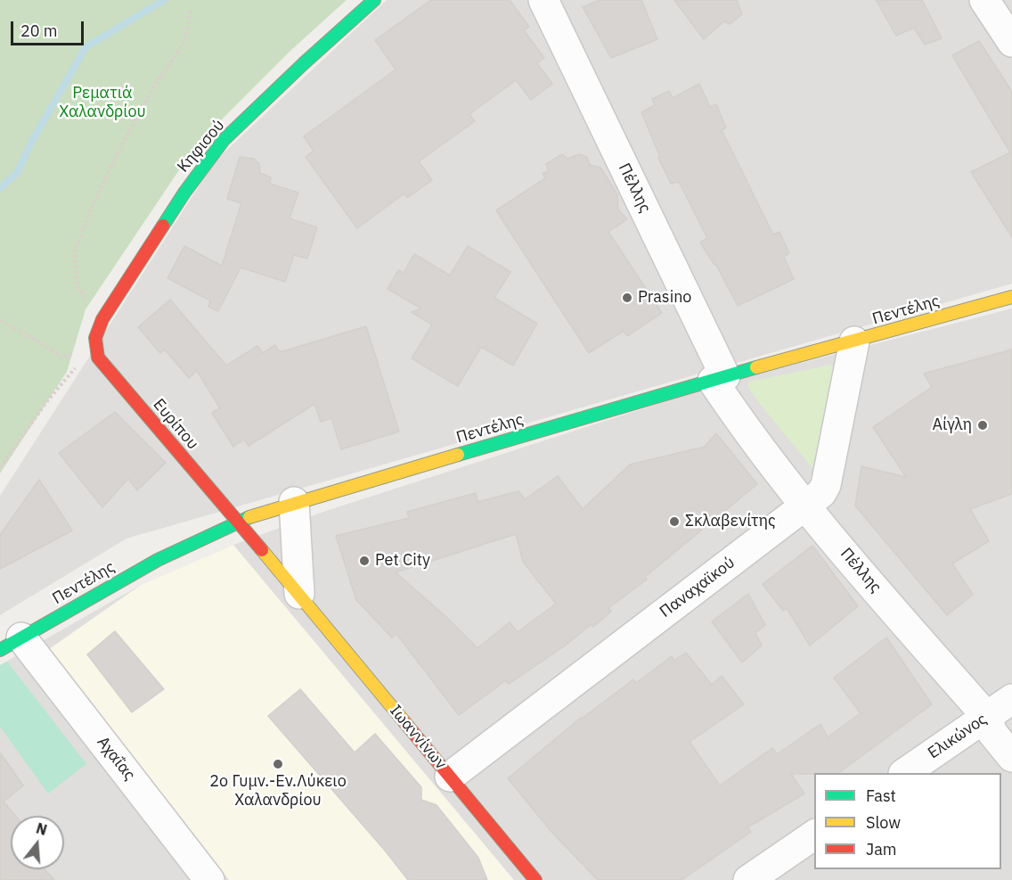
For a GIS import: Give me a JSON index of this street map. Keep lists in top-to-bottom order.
{
  "streets": {
    "street": [
      "Κηφισού",
      "Πέλλης",
      "Πεντέλης",
      "Ευρίπου",
      "Παναχαϊκού",
      "Ελικώνος",
      "Ιωαννίνων",
      "Αχαΐας"
    ]
  },
  "crossings": [
    ["Κηφισού", "Ευρίπου"],
    ["Πέλλης", "Πεντέλης"],
    ["Πέλλης", "Παναχαϊκού"],
    ["Πέλλης", "Ελικώνος"],
    ["Πεντέλης", "Ευρίπου"],
    ["Πεντέλης", "Παναχαϊκού"],
    ["Πεντέλης", "Ιωαννίνων"],
    ["Πεντέλης", "Αχαΐας"],
    ["Ευρίπου", "Ιωαννίνων"],
    ["Παναχαϊκού", "Ιωαννίνων"]
  ],
  "parks": ["Ρεματιά Χαλανδρίου"],
  "places": [
    "Prasino",
    "Αίγλη",
    "Σκλαβενίτης",
    "Pet City",
    "2ο Γυμν.-Εν.Λύκειο Χαλανδρίου"
  ],
  "legend": ["Fast", "Slow", "Jam"],
  "scale_bar": "20 m",
  "north": "top"
}
